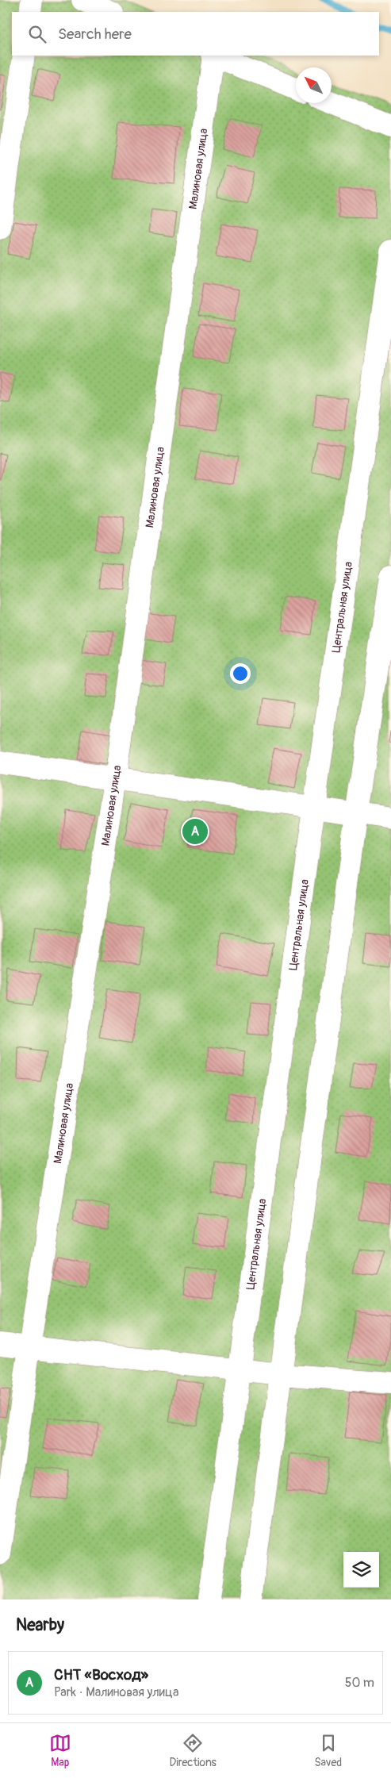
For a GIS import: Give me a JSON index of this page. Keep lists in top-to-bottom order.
{
  "streets": {
    "street": ["Малиновая улица", "Центральная улица"]
  },
  "north": "top left",
  "page": {
    "search": "Search here",
    "pins": "A",
    "heading": "Nearby",
    "list": [
      {
        "mark": "A",
        "name": "СНТ «Восход»",
        "note": "Park · Малиновая улица",
        "value": "50 m"
      }
    ],
    "nav": ["Map", "Directions", "Saved"]
  }
}
